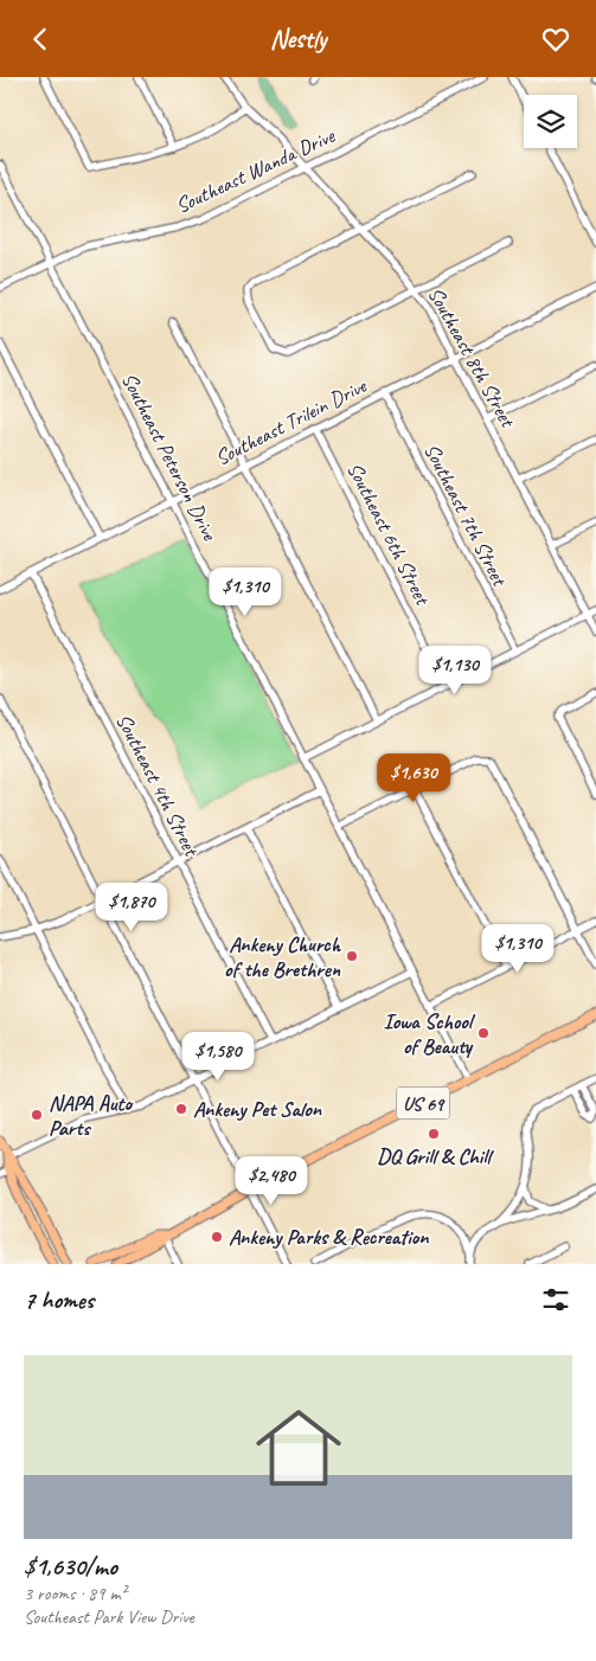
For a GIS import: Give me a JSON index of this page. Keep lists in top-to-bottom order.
{
  "streets": {
    "main road": ["US 69"],
    "street": [
      "Southeast Wanda Drive",
      "Southeast 8th Street",
      "Southeast Trilein Drive",
      "Southeast Peterson Drive",
      "Southeast 7th Street",
      "Southeast 6th Street",
      "Southeast 4th Street"
    ]
  },
  "crossings": [
    ["Southeast Wanda Drive", "Southeast 8th Street"],
    ["Southeast Wanda Drive", "Southeast Peterson Drive"],
    ["Southeast 8th Street", "Southeast Trilein Drive"],
    ["Southeast Trilein Drive", "Southeast Peterson Drive"],
    ["Southeast Trilein Drive", "Southeast 7th Street"],
    ["Southeast Trilein Drive", "Southeast 6th Street"],
    ["Southeast Trilein Drive", "Southeast 4th Street"],
    ["Southeast Peterson Drive", "US 69"]
  ],
  "places": [
    "Ankeny Church of the Brethren",
    "Iowa School of Beauty",
    "Ankeny Pet Salon",
    "NAPA Auto Parts",
    "DQ Grill & Chill",
    "Ankeny Parks & Recreation"
  ],
  "page": {
    "header": "Nestly",
    "price": [
      "$1,310",
      "$1,130",
      "$1,630",
      "$1,870",
      "$1,310",
      "$1,580",
      "$2,480"
    ],
    "heading": "7 homes",
    "list": [
      {
        "name": "$1,630/mo",
        "note": "3 rooms · 89 m² · Southeast Park View Drive"
      }
    ]
  }
}
